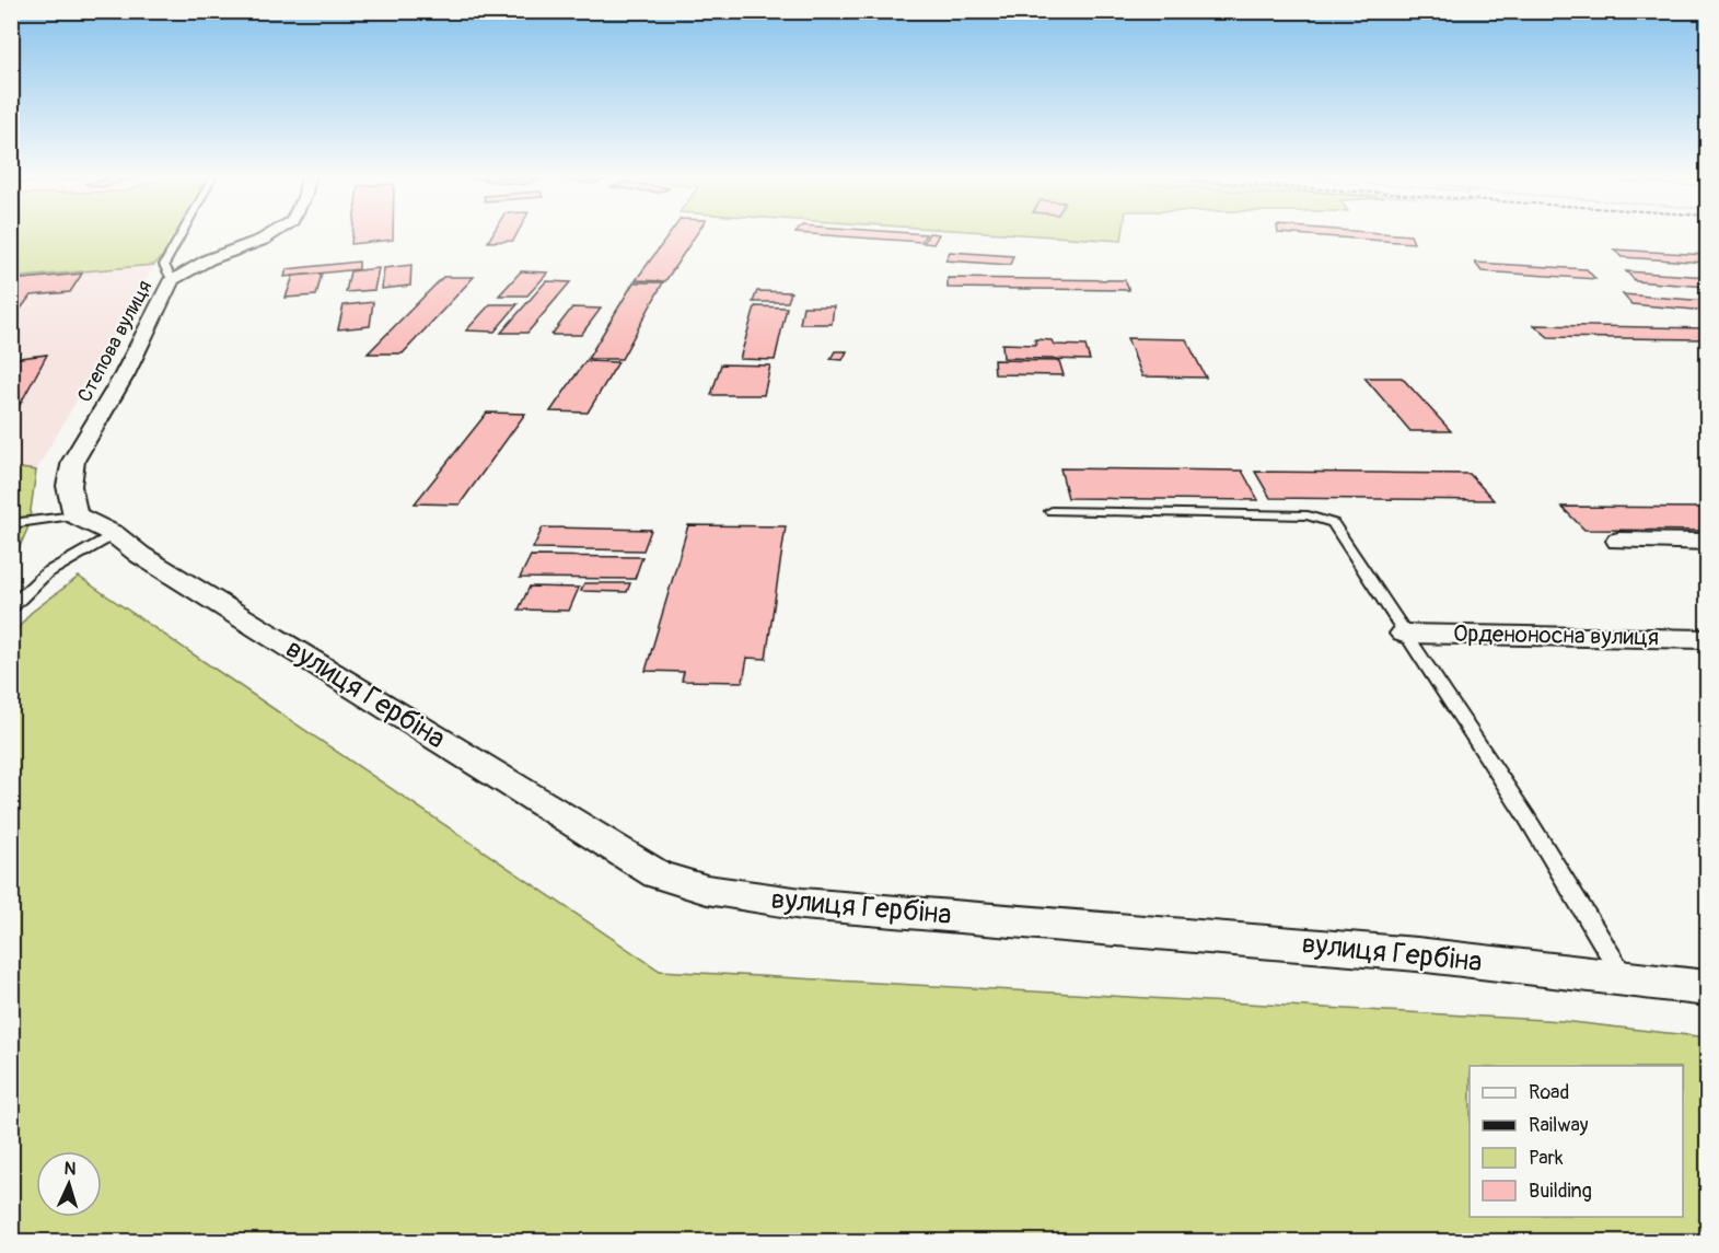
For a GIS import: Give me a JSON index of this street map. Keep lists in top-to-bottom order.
{
  "streets": {
    "street": ["Степова вулиця", "Орденоносна вулиця", "вулиця Гербіна"]
  },
  "legend": [
    "Road",
    "Railway",
    "Park",
    "Building"
  ],
  "north": "top"
}
